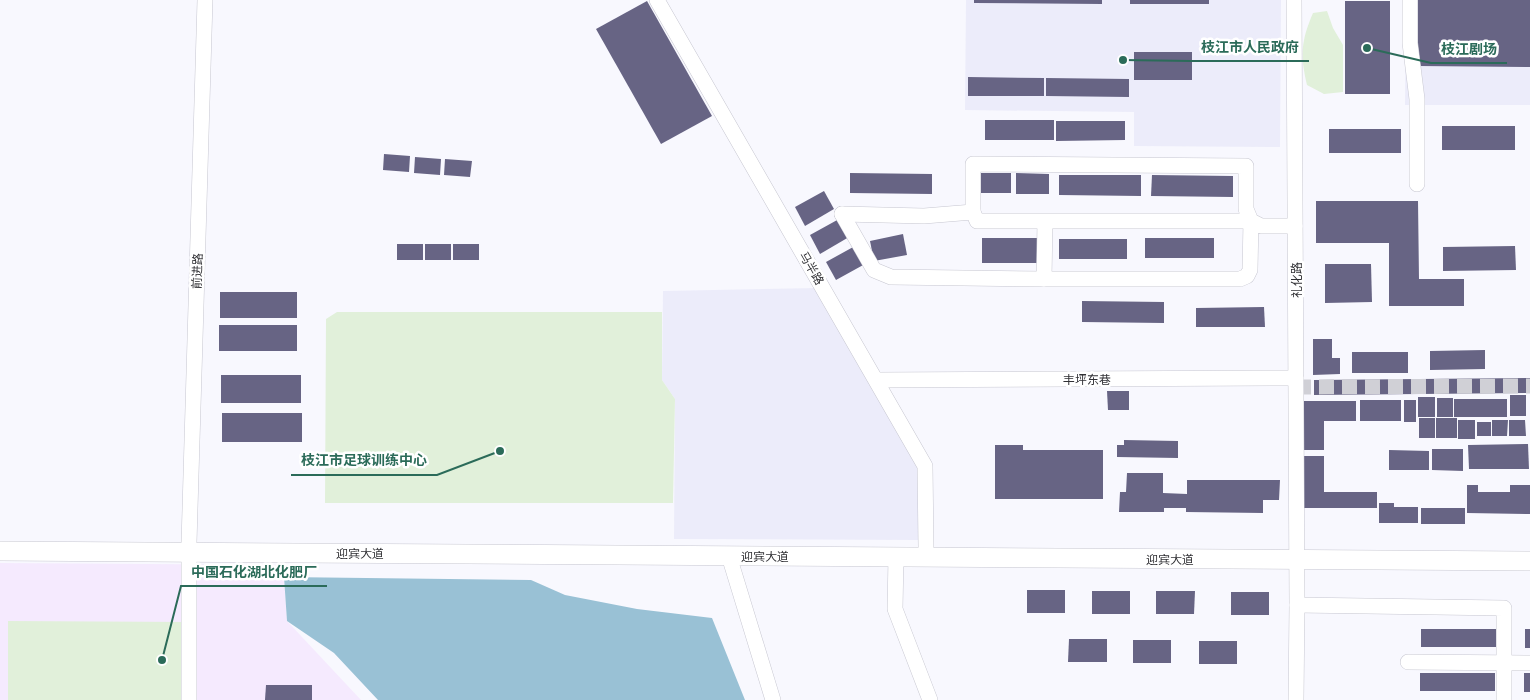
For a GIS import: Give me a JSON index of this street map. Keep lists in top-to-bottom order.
{
  "streets": {
    "main road": ["迎宾大道"],
    "street": [
      "马半路",
      "前进路",
      "礼化路",
      "丰坪东巷"
    ]
  },
  "crossings": [
    ["马半路", "丰坪东巷"],
    ["马半路", "迎宾大道"],
    ["前进路", "迎宾大道"],
    ["礼化路", "丰坪东巷"],
    ["礼化路", "迎宾大道"]
  ],
  "places": [
    "枝江剧场",
    "枝江市人民政府",
    "枝江市足球训练中心",
    "中国石化湖北化肥厂"
  ]
}
